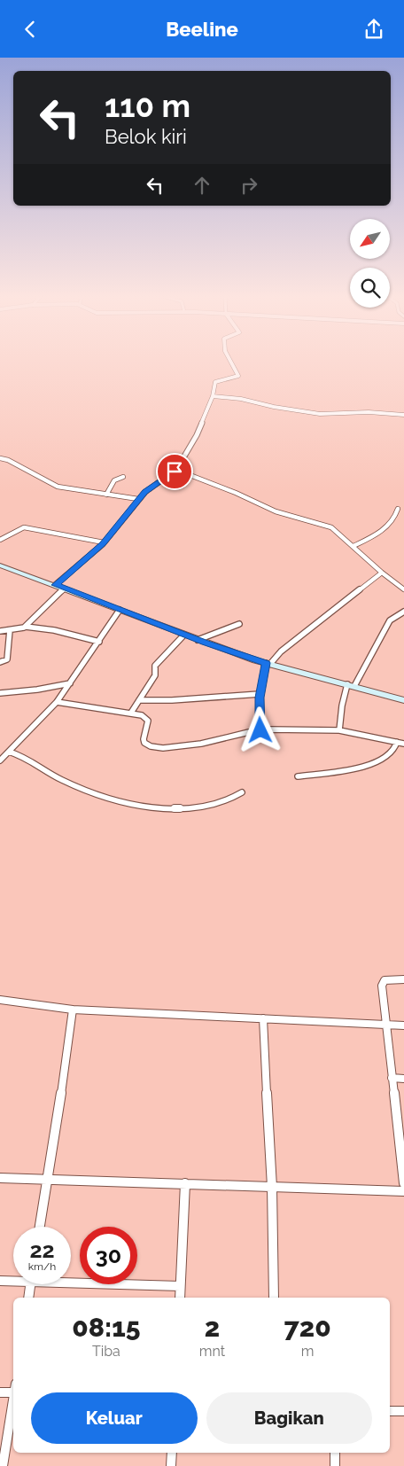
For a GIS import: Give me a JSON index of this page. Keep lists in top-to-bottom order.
{
  "north": "bottom left",
  "page": {
    "header": "Beeline",
    "turn": ["110 m", "Belok kiri"],
    "speed": "22 km/h",
    "limit": "30",
    "eta": [
      "08:15",
      "Tiba",
      "2",
      "mnt",
      "720",
      "m"
    ],
    "buttons": ["Keluar", "Bagikan"]
  }
}
